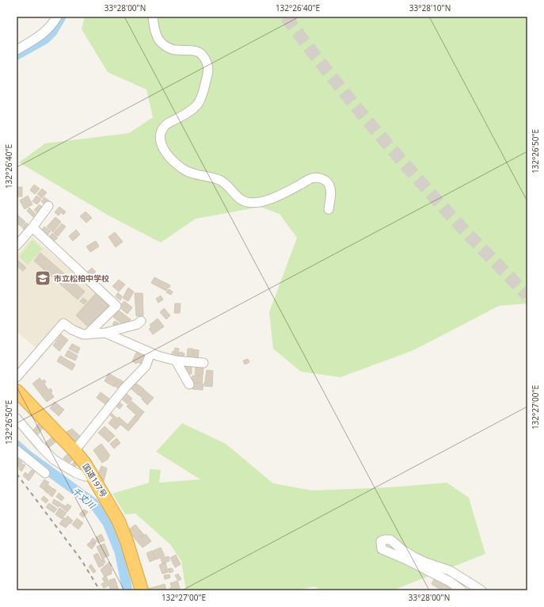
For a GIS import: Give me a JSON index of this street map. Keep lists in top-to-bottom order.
{
  "streets": {
    "highway": ["国道197号"]
  },
  "water": ["千丈川"],
  "places": {
    "school or university": ["市立松柏中学校"]
  },
  "coordinates": [
    "33°28'00\"N",
    "132°26'40\"E",
    "33°28'10\"N",
    "132°26'50\"E",
    "132°27'00\"E"
  ]
}
